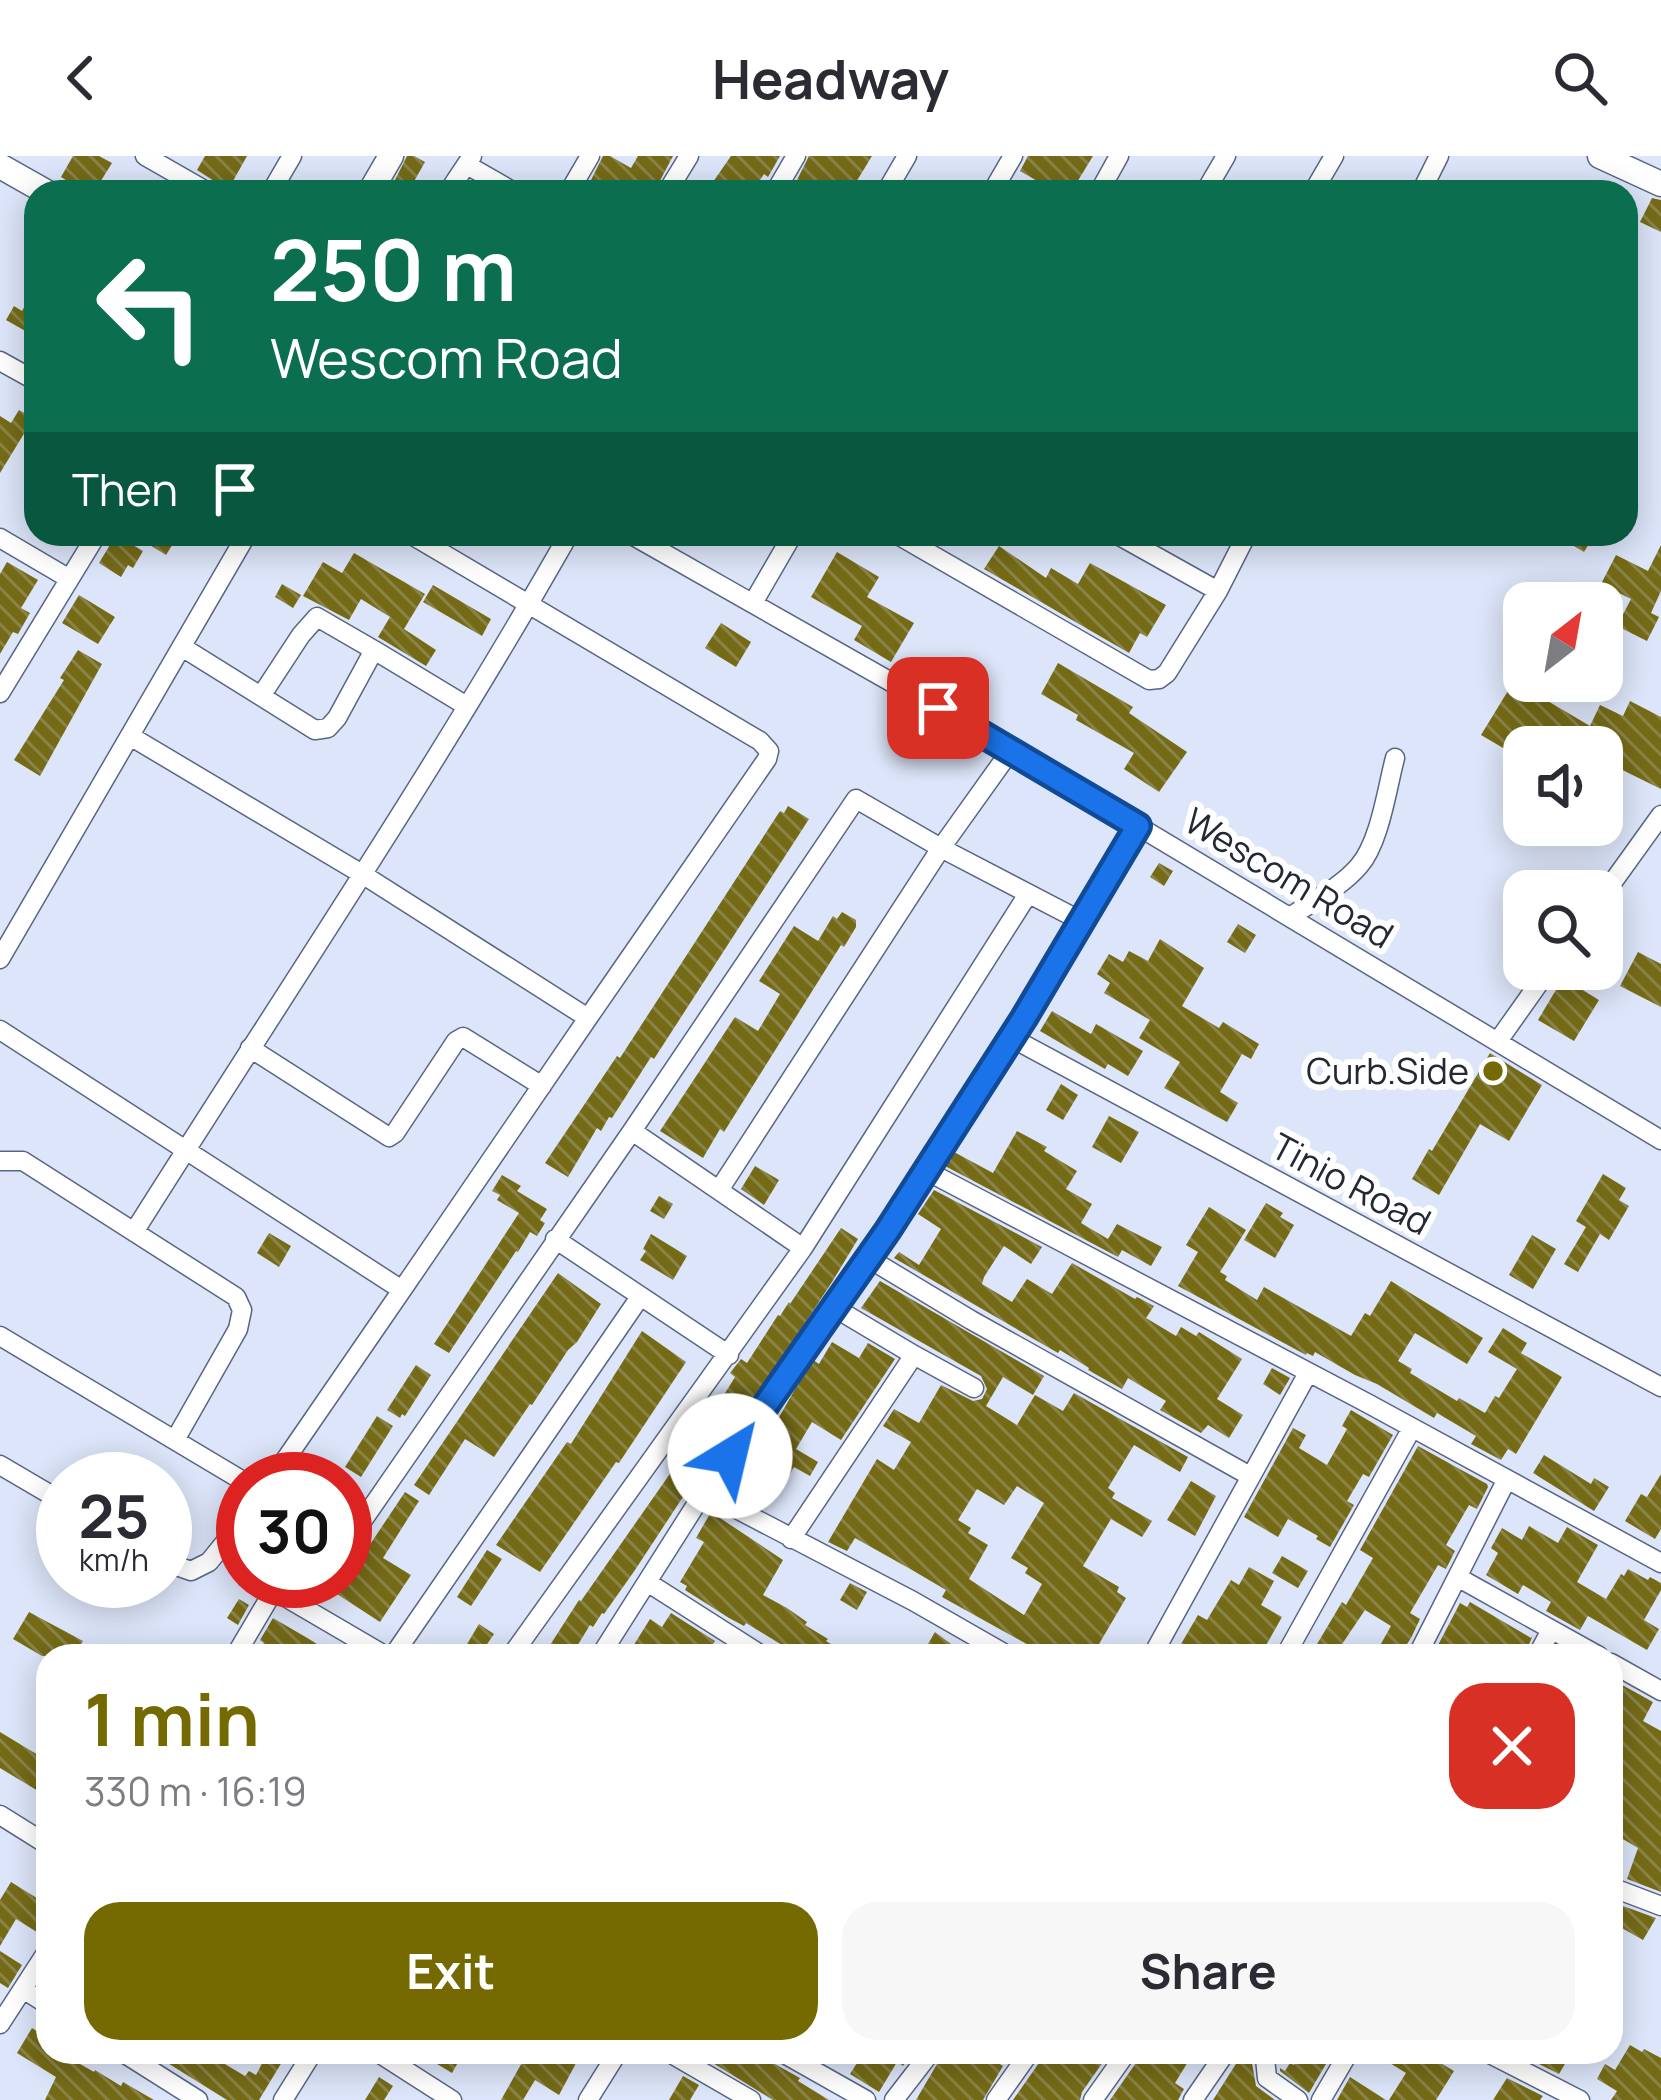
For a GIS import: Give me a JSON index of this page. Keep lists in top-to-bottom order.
{
  "streets": {
    "street": ["Wescom Road", "Tinio Road"]
  },
  "places": ["Curb.Side"],
  "north": "top right",
  "page": {
    "header": "Headway",
    "turn": ["250 m", "Wescom Road"],
    "then": "Then",
    "speed": "25 km/h",
    "limit": "30",
    "heading": ["1 min", "330 m · 16:19"],
    "buttons": ["Exit", "Share"]
  }
}
